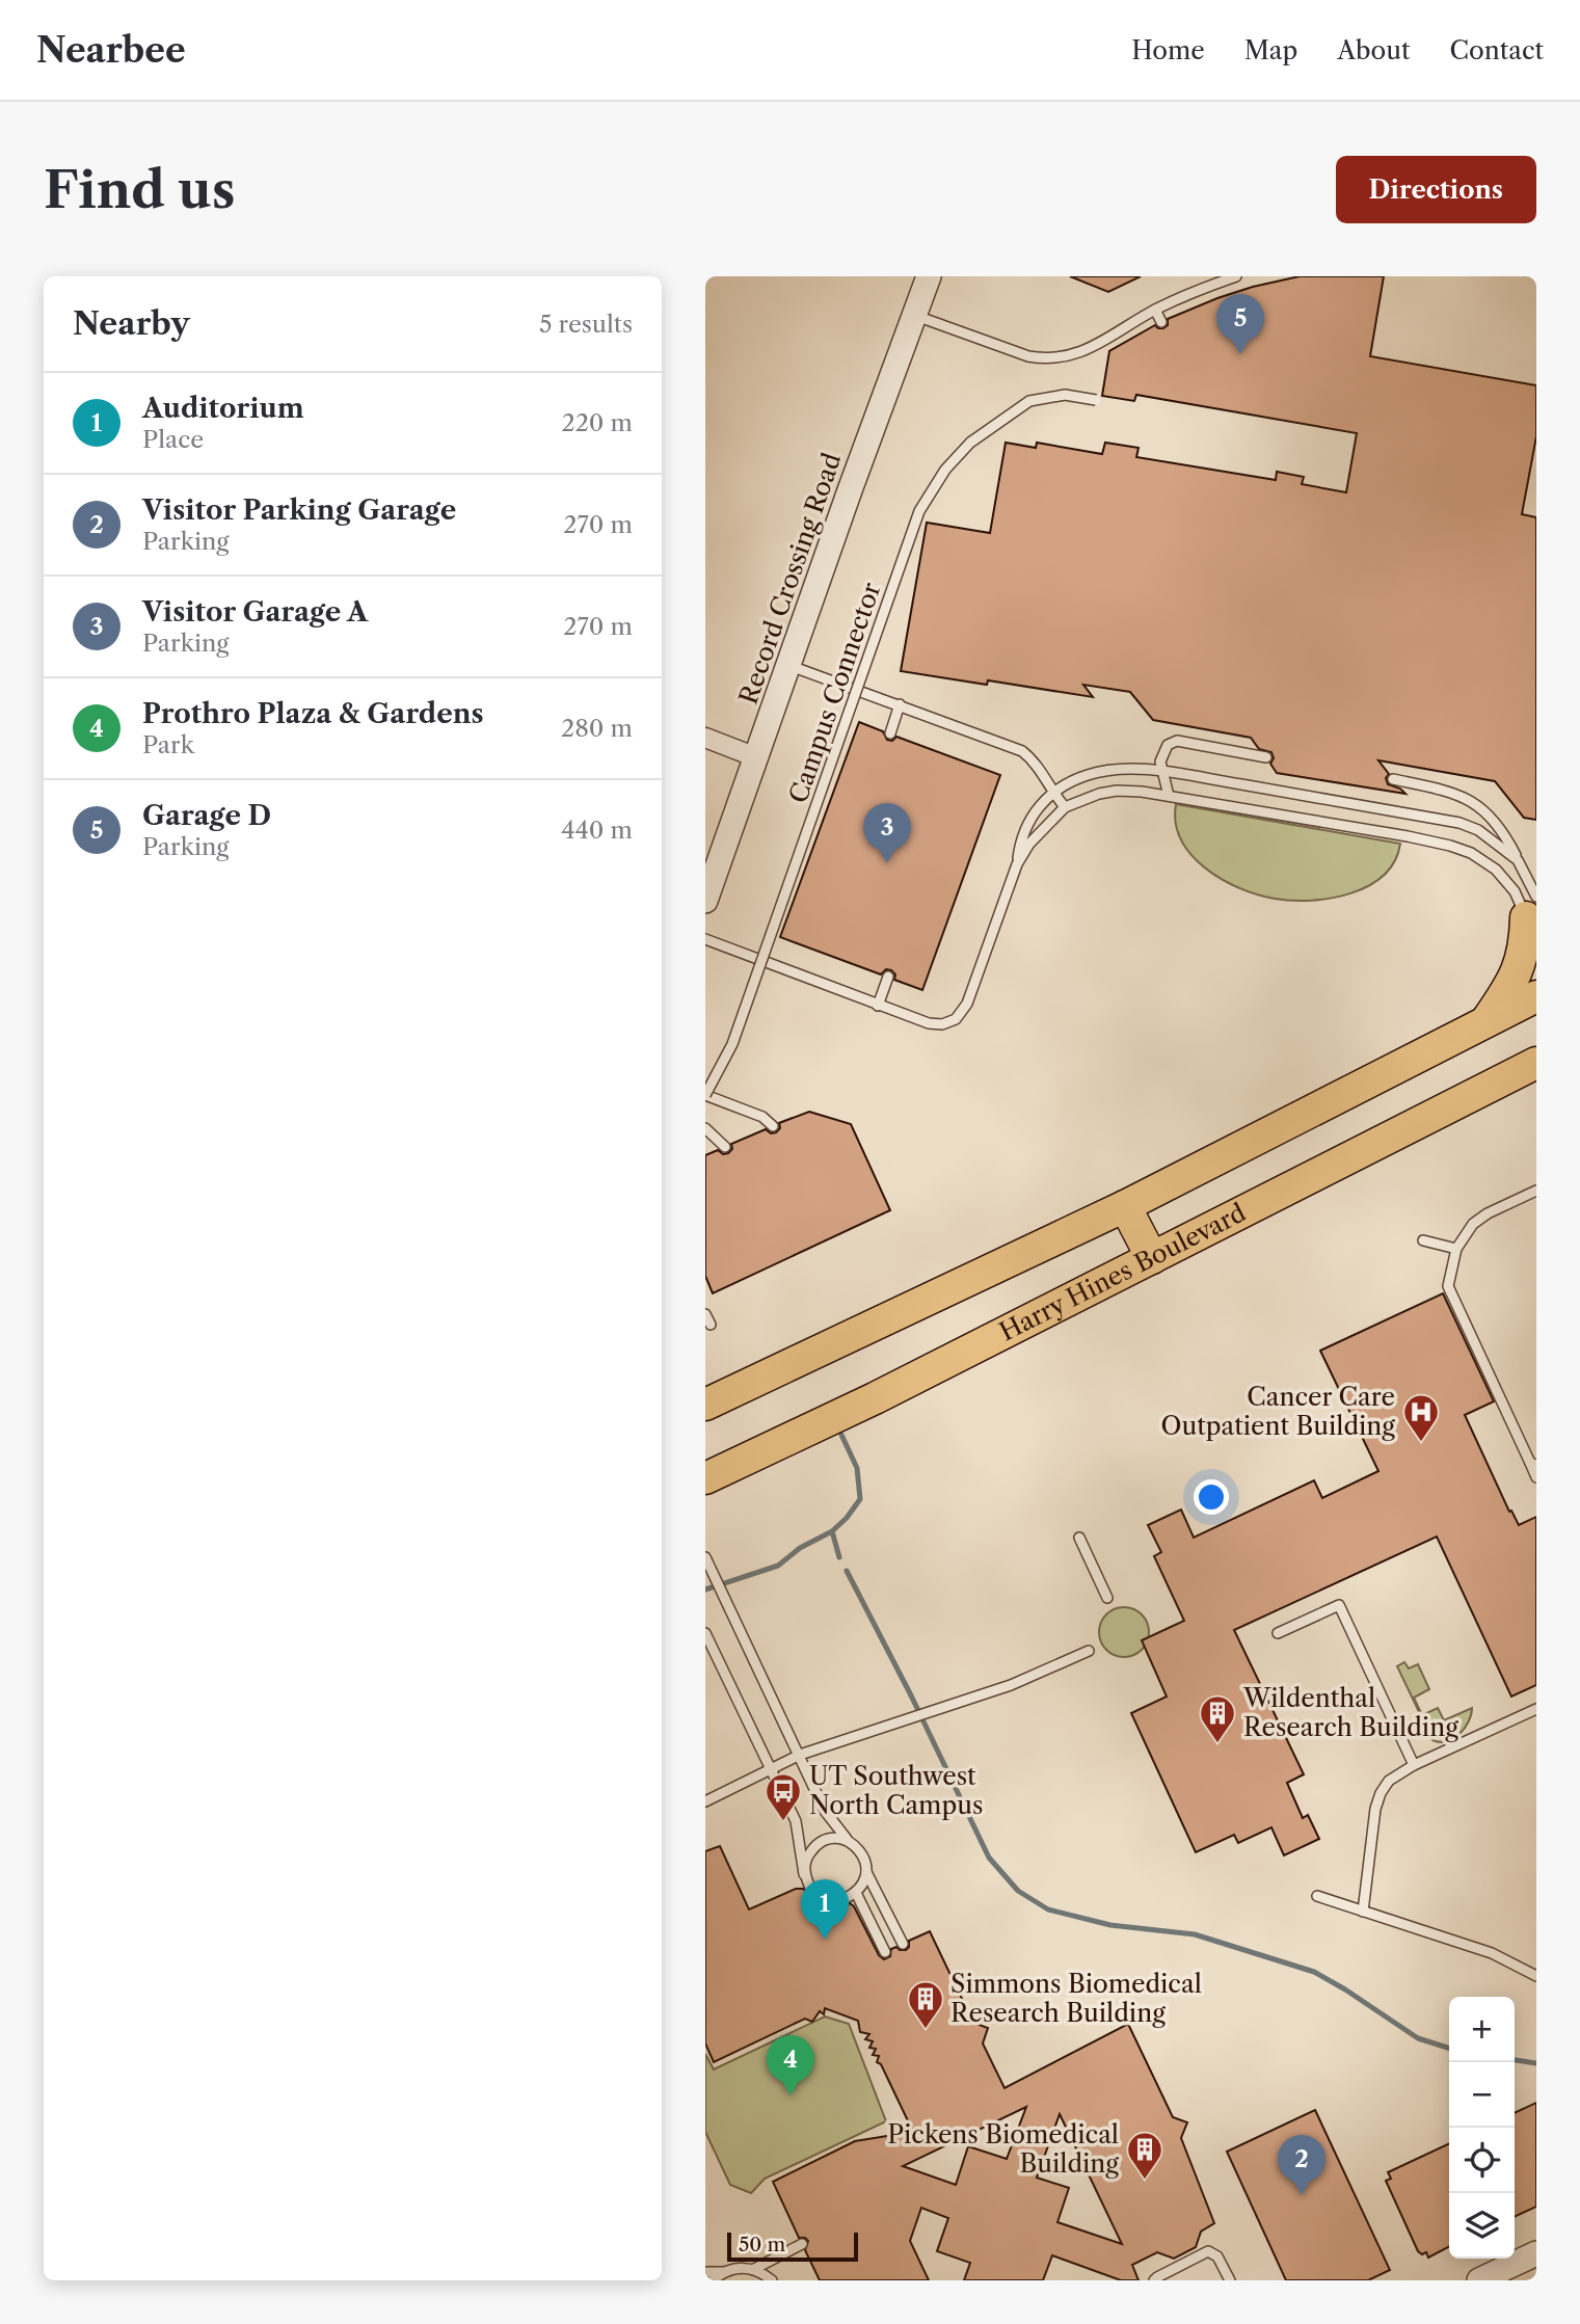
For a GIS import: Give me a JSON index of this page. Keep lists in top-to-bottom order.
{
  "streets": {
    "main road": ["Harry Hines Boulevard"],
    "street": ["Record Crossing Road"],
    "lane": ["Campus Connector"]
  },
  "places": {
    "hospital": ["Cancer Care Outpatient Building"],
    "building": ["Wildenthal Research Building", "Simmons Biomedical Research Building", "Pickens Biomedical Building"],
    "bus stop": ["UT Southwest North Campus"]
  },
  "scale_bar": "50 m",
  "page": {
    "header": "Nearbee",
    "nav": [
      "Home",
      "Map",
      "About",
      "Contact"
    ],
    "buttons": "Directions",
    "title": "Find us",
    "heading": ["Nearby", "5 results"],
    "pins": [
      "5",
      "3",
      "1",
      "4",
      "2"
    ],
    "list": [
      {
        "mark": "1",
        "name": "Auditorium",
        "note": "Place",
        "value": "220 m"
      },
      {
        "mark": "2",
        "name": "Visitor Parking Garage",
        "note": "Parking",
        "value": "270 m"
      },
      {
        "mark": "3",
        "name": "Visitor Garage A",
        "note": "Parking",
        "value": "270 m"
      },
      {
        "mark": "4",
        "name": "Prothro Plaza & Gardens",
        "note": "Park",
        "value": "280 m"
      },
      {
        "mark": "5",
        "name": "Garage D",
        "note": "Parking",
        "value": "440 m"
      }
    ],
    "map_buttons": ["+", "−"],
    "scale": "50 m"
  }
}
